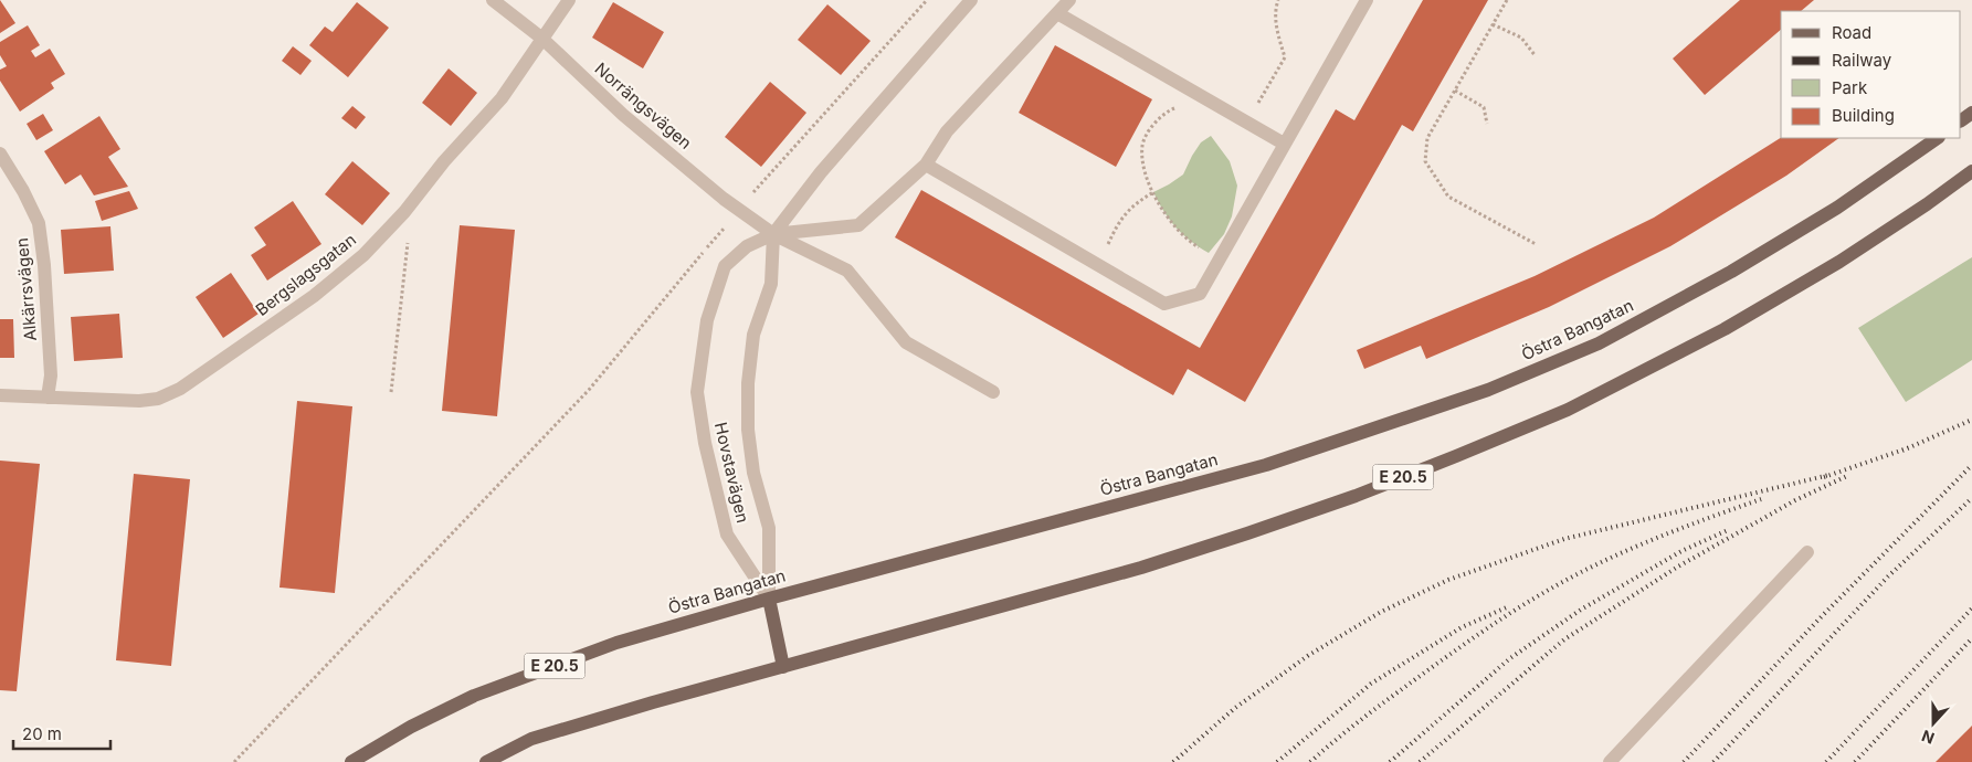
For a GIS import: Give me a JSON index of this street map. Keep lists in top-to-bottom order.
{
  "streets": {
    "main road": ["Östra Bangatan", "E 20.5"],
    "street": [
      "Norrängsvägen",
      "Bergslagsgatan",
      "Alkärrsvägen",
      "Hovstavägen"
    ]
  },
  "crossings": [
    ["Norrängsvägen", "Bergslagsgatan"],
    ["Norrängsvägen", "Hovstavägen"],
    ["Bergslagsgatan", "Alkärrsvägen"],
    ["Östra Bangatan", "Hovstavägen"]
  ],
  "legend": [
    "Road",
    "Railway",
    "Park",
    "Building"
  ],
  "scale_bar": "20 m",
  "north": "bottom"
}
